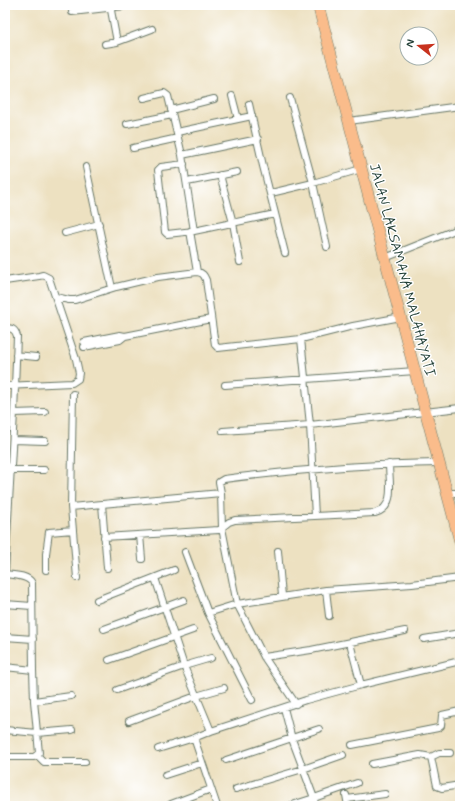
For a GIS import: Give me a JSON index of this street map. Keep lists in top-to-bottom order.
{
  "streets": {
    "highway": ["JALAN LAKSAMANA MALAHAYATI"]
  },
  "north": "left"
}
